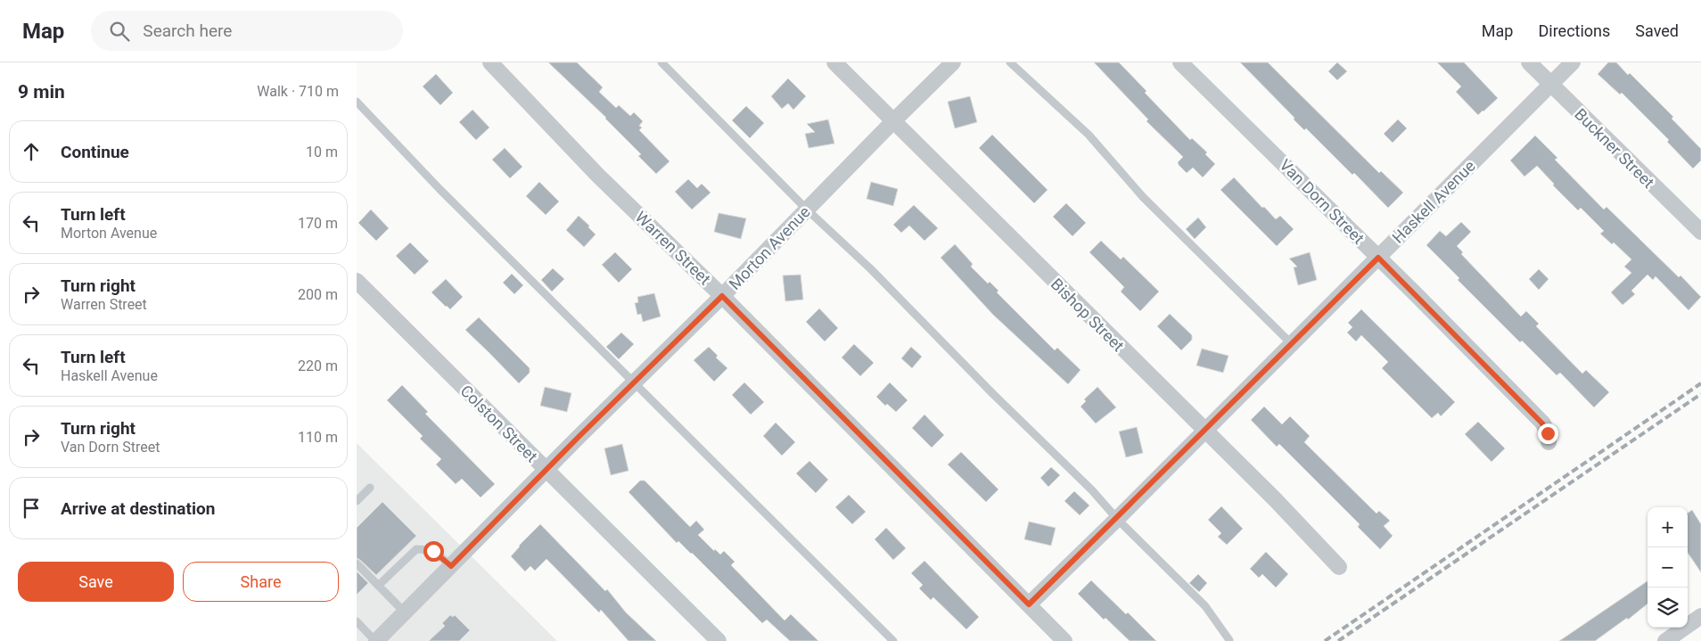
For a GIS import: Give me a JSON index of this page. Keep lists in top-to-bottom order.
{
  "streets": {
    "street": [
      "Buckner Street",
      "Van Dorn Street",
      "Haskell Avenue",
      "Warren Street",
      "Morton Avenue",
      "Bishop Street",
      "Colston Street"
    ]
  },
  "crossings": [
    ["Buckner Street", "Haskell Avenue"],
    ["Van Dorn Street", "Haskell Avenue"],
    ["Haskell Avenue", "Warren Street"],
    ["Haskell Avenue", "Bishop Street"],
    ["Warren Street", "Morton Avenue"],
    ["Morton Avenue", "Bishop Street"],
    ["Morton Avenue", "Colston Street"]
  ],
  "page": {
    "header": "Map",
    "search": "Search here",
    "nav": ["Map", "Directions", "Saved"],
    "heading": ["9 min", "Walk · 710 m"],
    "list": [
      ["Continue", "10 m"],
      ["Turn left", "Morton Avenue", "170 m"],
      ["Turn right", "Warren Street", "200 m"],
      ["Turn left", "Haskell Avenue", "220 m"],
      ["Turn right", "Van Dorn Street", "110 m"],
      "Arrive at destination"
    ],
    "map_buttons": ["+", "−"],
    "buttons": ["Save", "Share"]
  }
}
